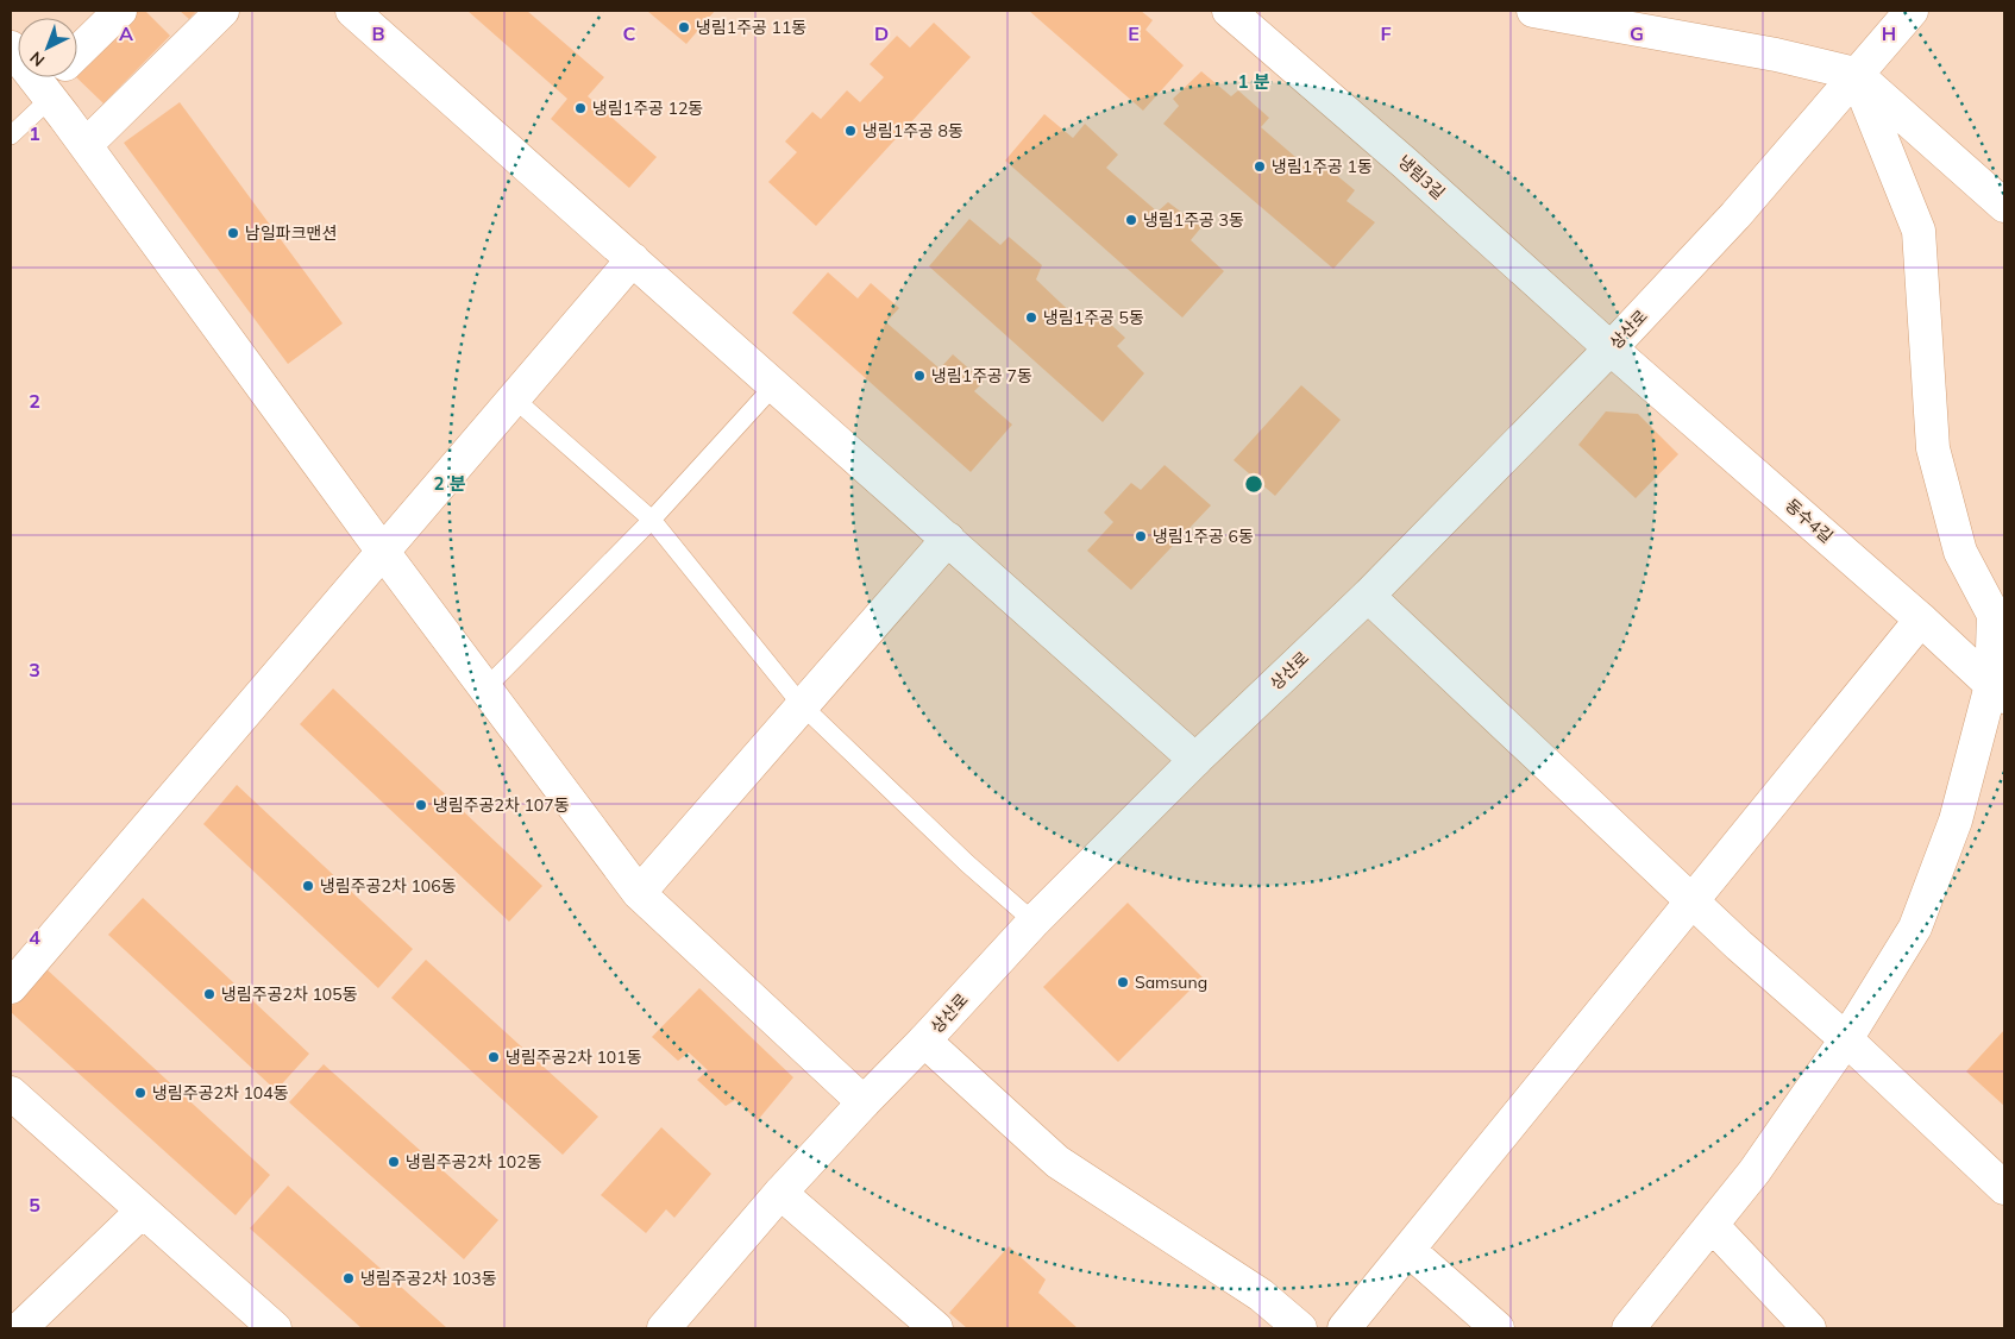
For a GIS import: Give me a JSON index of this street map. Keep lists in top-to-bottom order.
{
  "streets": {
    "street": ["냉림3길", "상산로", "동수4길"]
  },
  "crossings": [
    ["냉림3길", "상산로"],
    ["냉림3길", "동수4길"],
    ["상산로", "동수4길"]
  ],
  "places": [
    "냉림1주공 11동",
    "냉림1주공 12동",
    "냉림1주공 8동",
    "냉림1주공 1동",
    "냉림1주공 3동",
    "남일파크맨션",
    "냉림1주공 5동",
    "냉림1주공 7동",
    "냉림1주공 6동",
    "냉림주공2차 107동",
    "냉림주공2차 106동",
    "Samsung",
    "냉림주공2차 105동",
    "냉림주공2차 101동",
    "냉림주공2차 104동",
    "냉림주공2차 102동",
    "냉림주공2차 103동"
  ],
  "north": "bottom left",
  "grid": {
    "columns": [
      "A",
      "B",
      "C",
      "D",
      "E",
      "F",
      "G",
      "H"
    ],
    "rows": [
      "1",
      "2",
      "3",
      "4",
      "5"
    ]
  },
  "rings": ["1 분", "2 분"]
}
